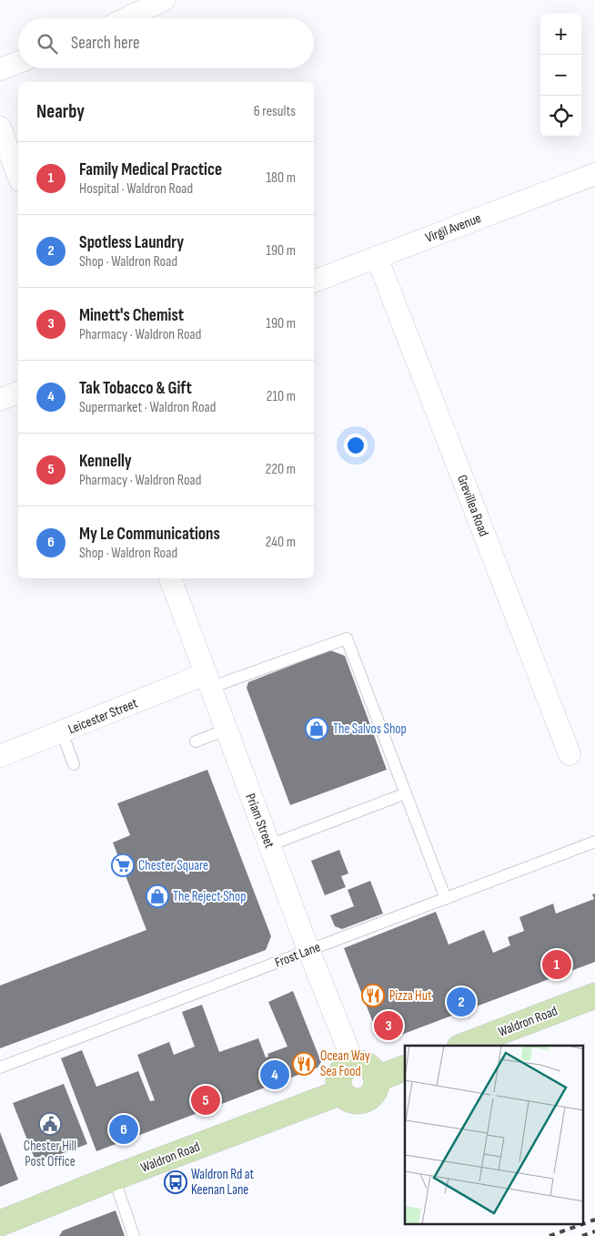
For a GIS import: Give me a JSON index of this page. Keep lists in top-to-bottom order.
{
  "streets": {
    "main road": ["Waldron Road"],
    "street": [
      "Virgil Avenue",
      "Grevillea Road",
      "Leicester Street",
      "Priam Street"
    ],
    "lane": ["Frost Lane"]
  },
  "crossings": [
    ["Virgil Avenue", "Grevillea Road"],
    ["Leicester Street", "Priam Street"],
    ["Priam Street", "Frost Lane"],
    ["Priam Street", "Waldron Road"]
  ],
  "places": {
    "shop": ["The Salvos Shop", "The Reject Shop"],
    "supermarket": ["Chester Square"],
    "restaurant": ["Pizza Hut", "Ocean Way Sea Food"],
    "public building": ["Chester Hill Post Office"],
    "bus stop": ["Waldron Rd at Keenan Lane"]
  },
  "page": {
    "map_buttons": ["+", "−"],
    "search": "Search here",
    "heading": ["Nearby", "6 results"],
    "list": [
      {
        "mark": "1",
        "name": "Family Medical Practice",
        "note": "Hospital · Waldron Road",
        "value": "180 m"
      },
      {
        "mark": "2",
        "name": "Spotless Laundry",
        "note": "Shop · Waldron Road",
        "value": "190 m"
      },
      {
        "mark": "3",
        "name": "Minett's Chemist",
        "note": "Pharmacy · Waldron Road",
        "value": "190 m"
      },
      {
        "mark": "4",
        "name": "Tak Tobacco & Gift",
        "note": "Supermarket · Waldron Road",
        "value": "210 m"
      },
      {
        "mark": "5",
        "name": "Kennelly",
        "note": "Pharmacy · Waldron Road",
        "value": "220 m"
      },
      {
        "mark": "6",
        "name": "My Le Communications",
        "note": "Shop · Waldron Road",
        "value": "240 m"
      }
    ],
    "pins": [
      "1",
      "2",
      "3",
      "4",
      "5",
      "6"
    ]
  }
}
